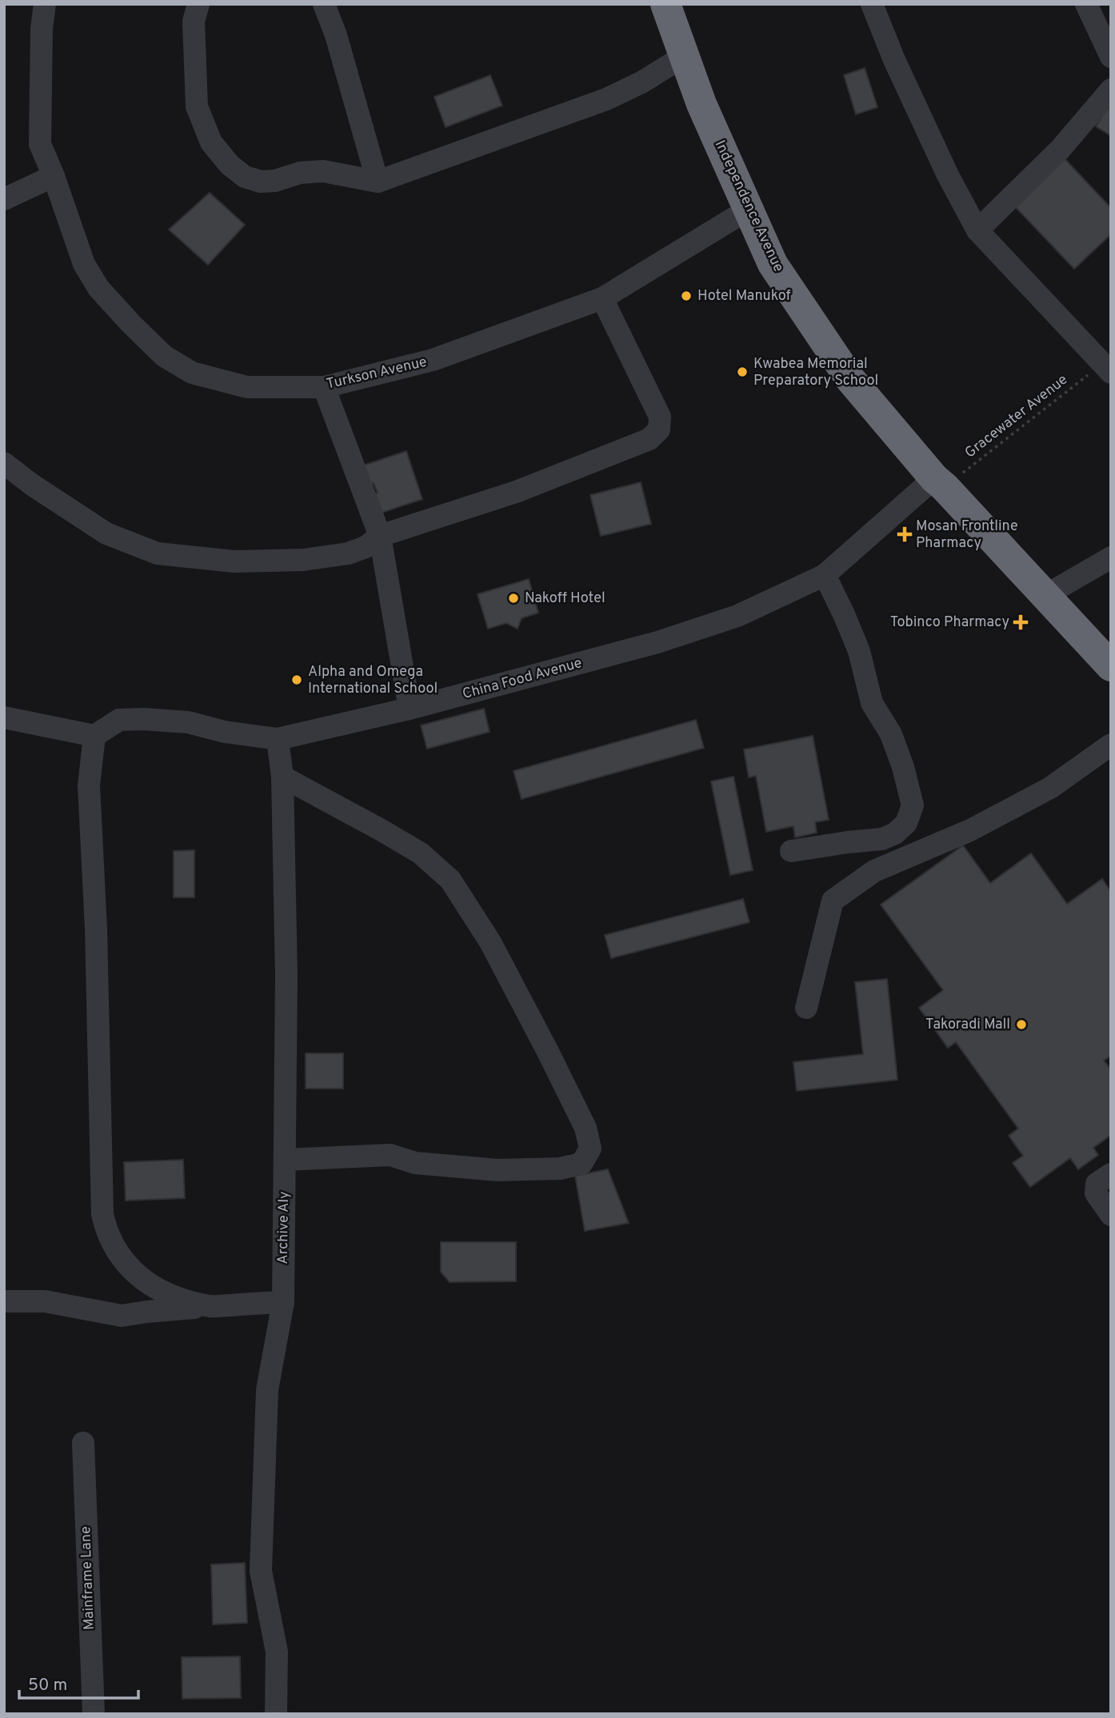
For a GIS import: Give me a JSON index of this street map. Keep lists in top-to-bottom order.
{
  "streets": {
    "highway": ["Independence Avenue"],
    "street": [
      "Turkson Avenue",
      "China Food Avenue",
      "Archive Aly",
      "Mainframe Lane"
    ],
    "path": ["Gracewater Avenue"]
  },
  "crossings": [
    ["Independence Avenue", "Turkson Avenue"],
    ["Independence Avenue", "Gracewater Avenue"],
    ["Independence Avenue", "China Food Avenue"],
    ["Gracewater Avenue", "China Food Avenue"],
    ["China Food Avenue", "Archive Aly"]
  ],
  "places": {
    "other": [
      "Hotel Manukof",
      "Kwabea Memorial Preparatory School",
      "Nakoff Hotel",
      "Alpha and Omega International School",
      "Takoradi Mall"
    ],
    "health": ["Mosan Frontline Pharmacy", "Tobinco Pharmacy"]
  },
  "scale_bar": "50 m"
}
